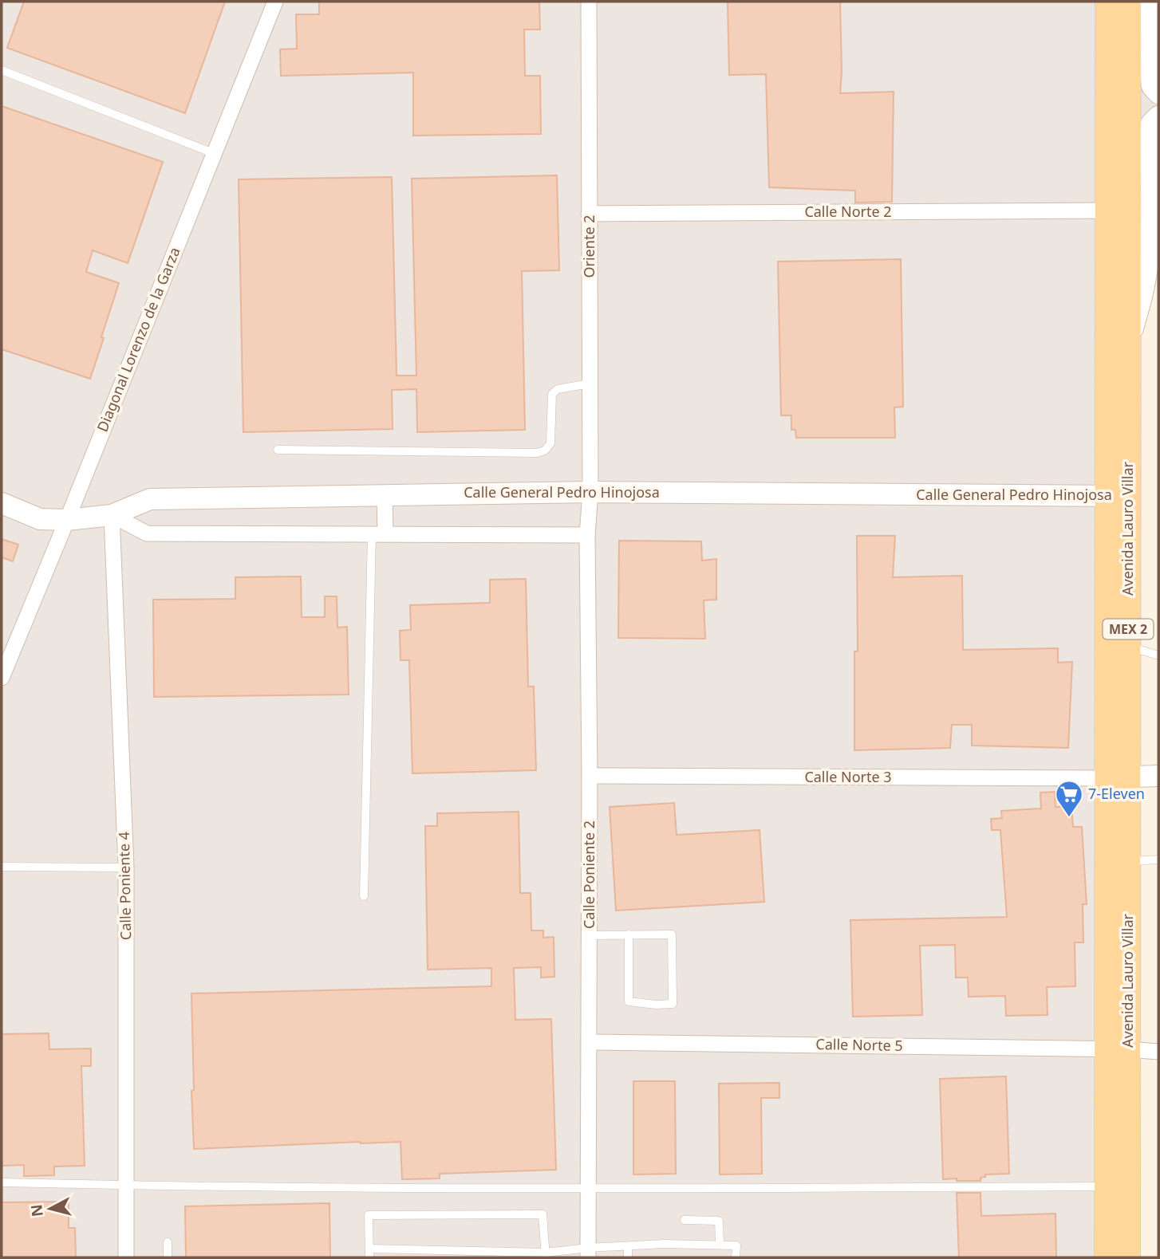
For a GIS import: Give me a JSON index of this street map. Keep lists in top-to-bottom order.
{
  "streets": {
    "main road": ["Avenida Lauro Villar", "MEX 2"],
    "street": [
      "Calle Norte 2",
      "Oriente 2",
      "Diagonal Lorenzo de la Garza",
      "Calle General Pedro Hinojosa",
      "Calle Norte 3",
      "Calle Poniente 2",
      "Calle Poniente 4",
      "Calle Norte 5"
    ]
  },
  "crossings": [
    ["Calle Norte 2", "Oriente 2"],
    ["Calle Norte 2", "Avenida Lauro Villar"],
    ["Oriente 2", "Calle General Pedro Hinojosa"],
    ["Oriente 2", "Calle Poniente 2"],
    ["Diagonal Lorenzo de la Garza", "Calle General Pedro Hinojosa"],
    ["Calle General Pedro Hinojosa", "Avenida Lauro Villar"],
    ["Calle General Pedro Hinojosa", "Calle Poniente 2"],
    ["Calle General Pedro Hinojosa", "Calle Poniente 4"],
    ["Avenida Lauro Villar", "Calle Norte 3"],
    ["Avenida Lauro Villar", "Calle Norte 5"],
    ["Calle Norte 3", "Calle Poniente 2"],
    ["Calle Poniente 2", "Calle Norte 5"]
  ],
  "places": {
    "supermarket": ["7-Eleven"]
  },
  "north": "left"
}
